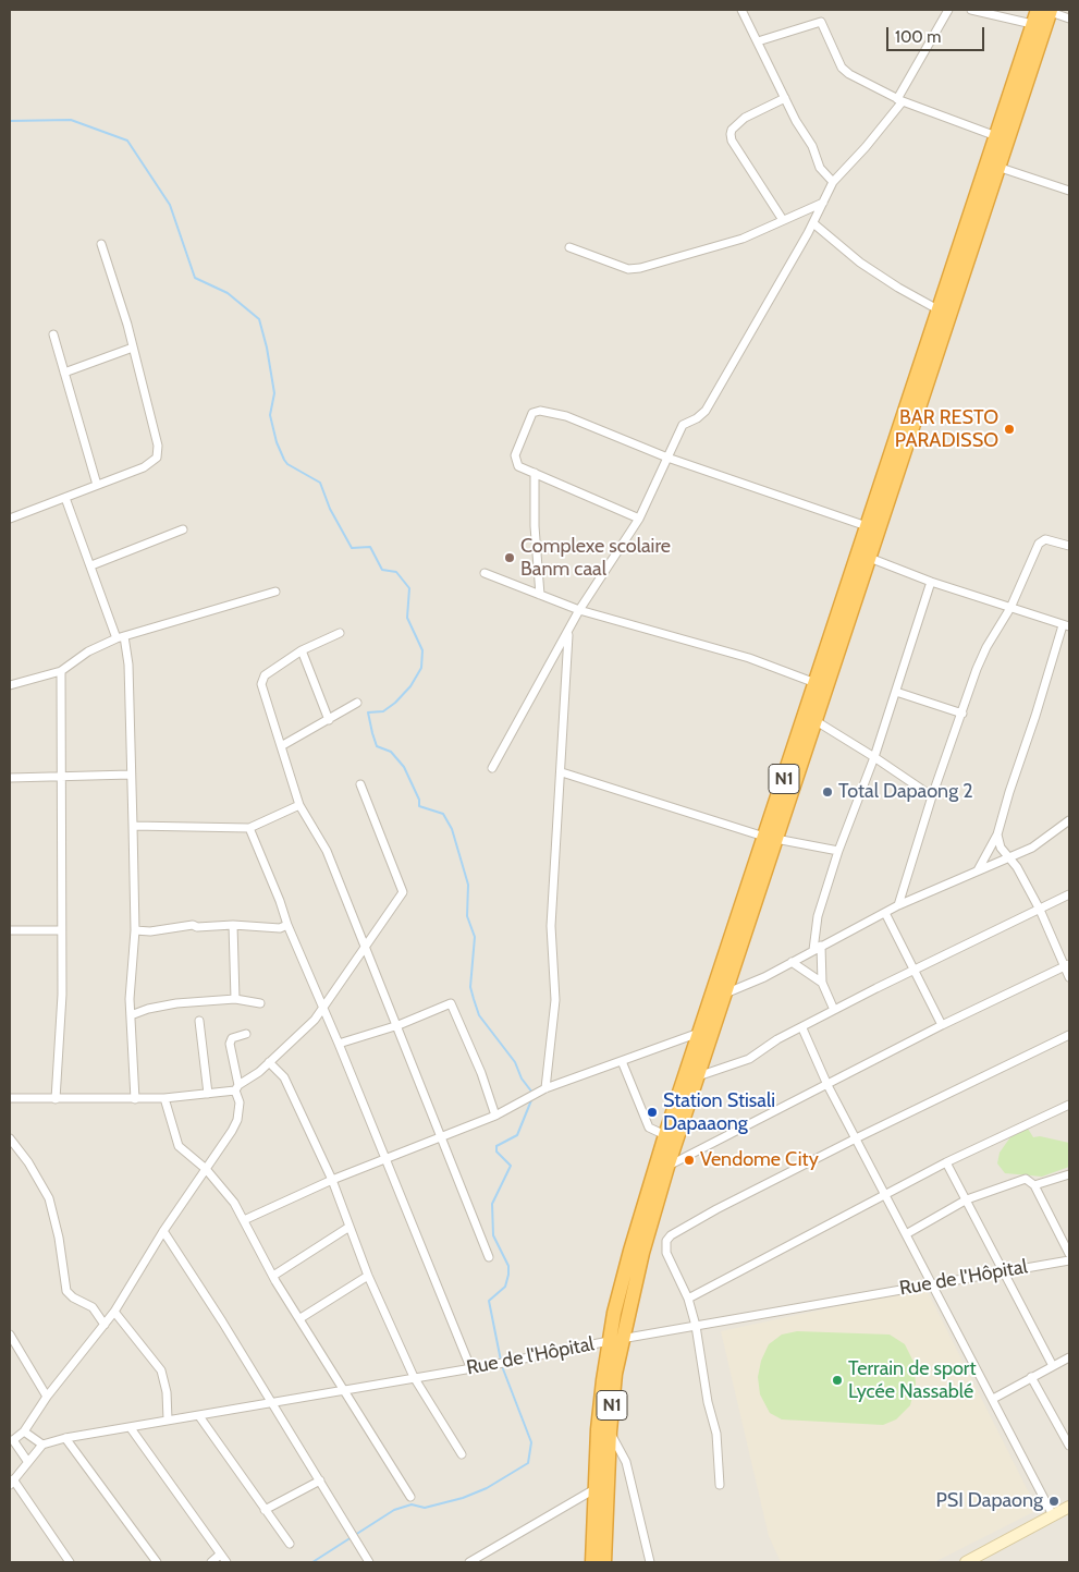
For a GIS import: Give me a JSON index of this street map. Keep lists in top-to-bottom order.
{
  "streets": {
    "highway": ["N1"],
    "street": ["Rue de l'Hôpital"]
  },
  "crossings": [
    ["N1", "Rue de l'Hôpital"]
  ],
  "places": [
    "BAR RESTO PARADISSO",
    "Complexe scolaire Banm caal",
    "Total Dapaong 2",
    "Station Stisali Dapaaong",
    "Vendome City",
    "Terrain de sport Lycée Nassablé",
    "PSI Dapaong"
  ],
  "scale_bar": "100 m"
}
